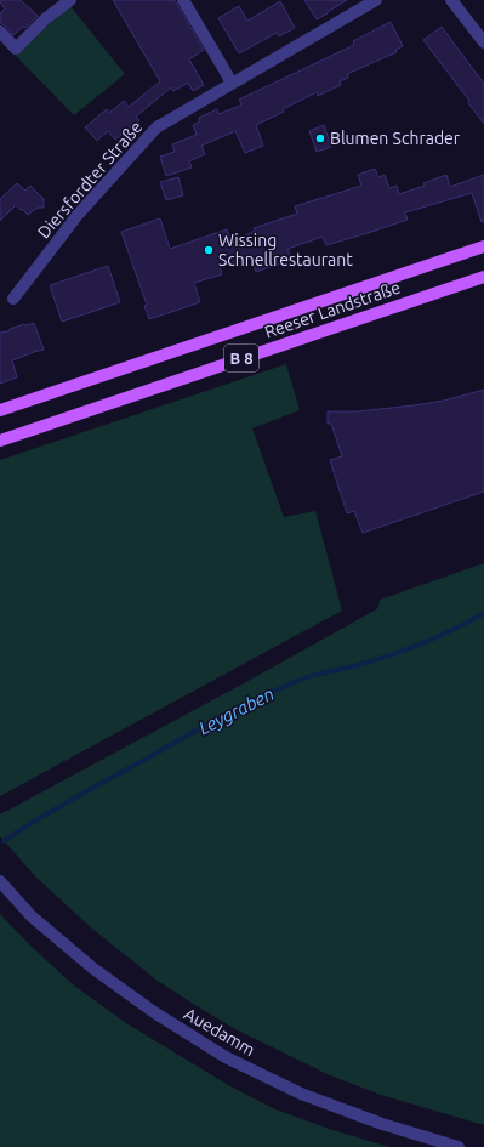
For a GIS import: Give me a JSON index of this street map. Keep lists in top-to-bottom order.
{
  "streets": {
    "main road": ["Reeser Landstraße", "B 8"],
    "street": ["Diersfordter Straße", "Auedamm"]
  },
  "water": ["Leygraben"],
  "places": ["Blumen Schrader", "Wissing Schnellrestaurant"]
}
